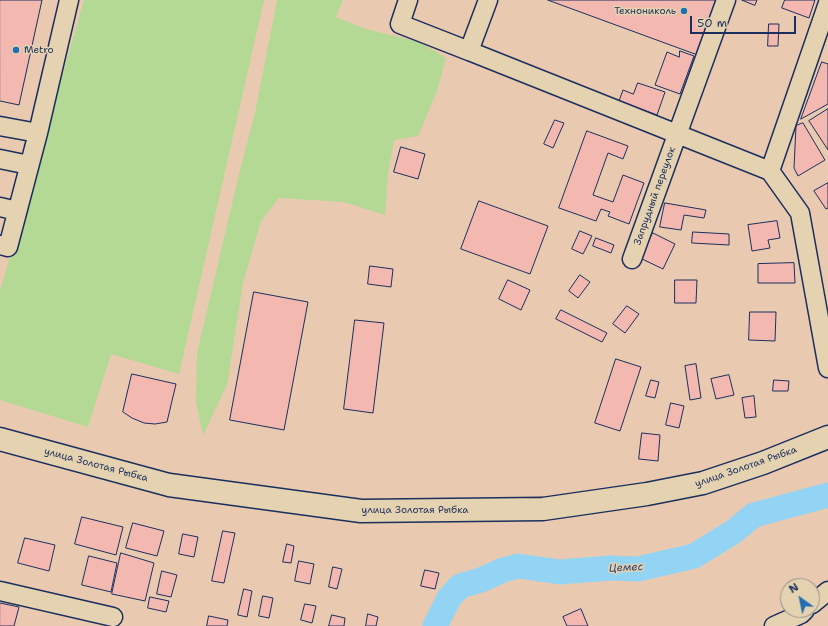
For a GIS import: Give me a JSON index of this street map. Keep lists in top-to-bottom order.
{
  "streets": {
    "highway": ["улица Золотая Рыбка"],
    "street": ["Запрудный переулок"]
  },
  "water": ["Цемес"],
  "places": ["Технониколь", "Metro"],
  "scale_bar": "50 m",
  "north": "top left"
}
